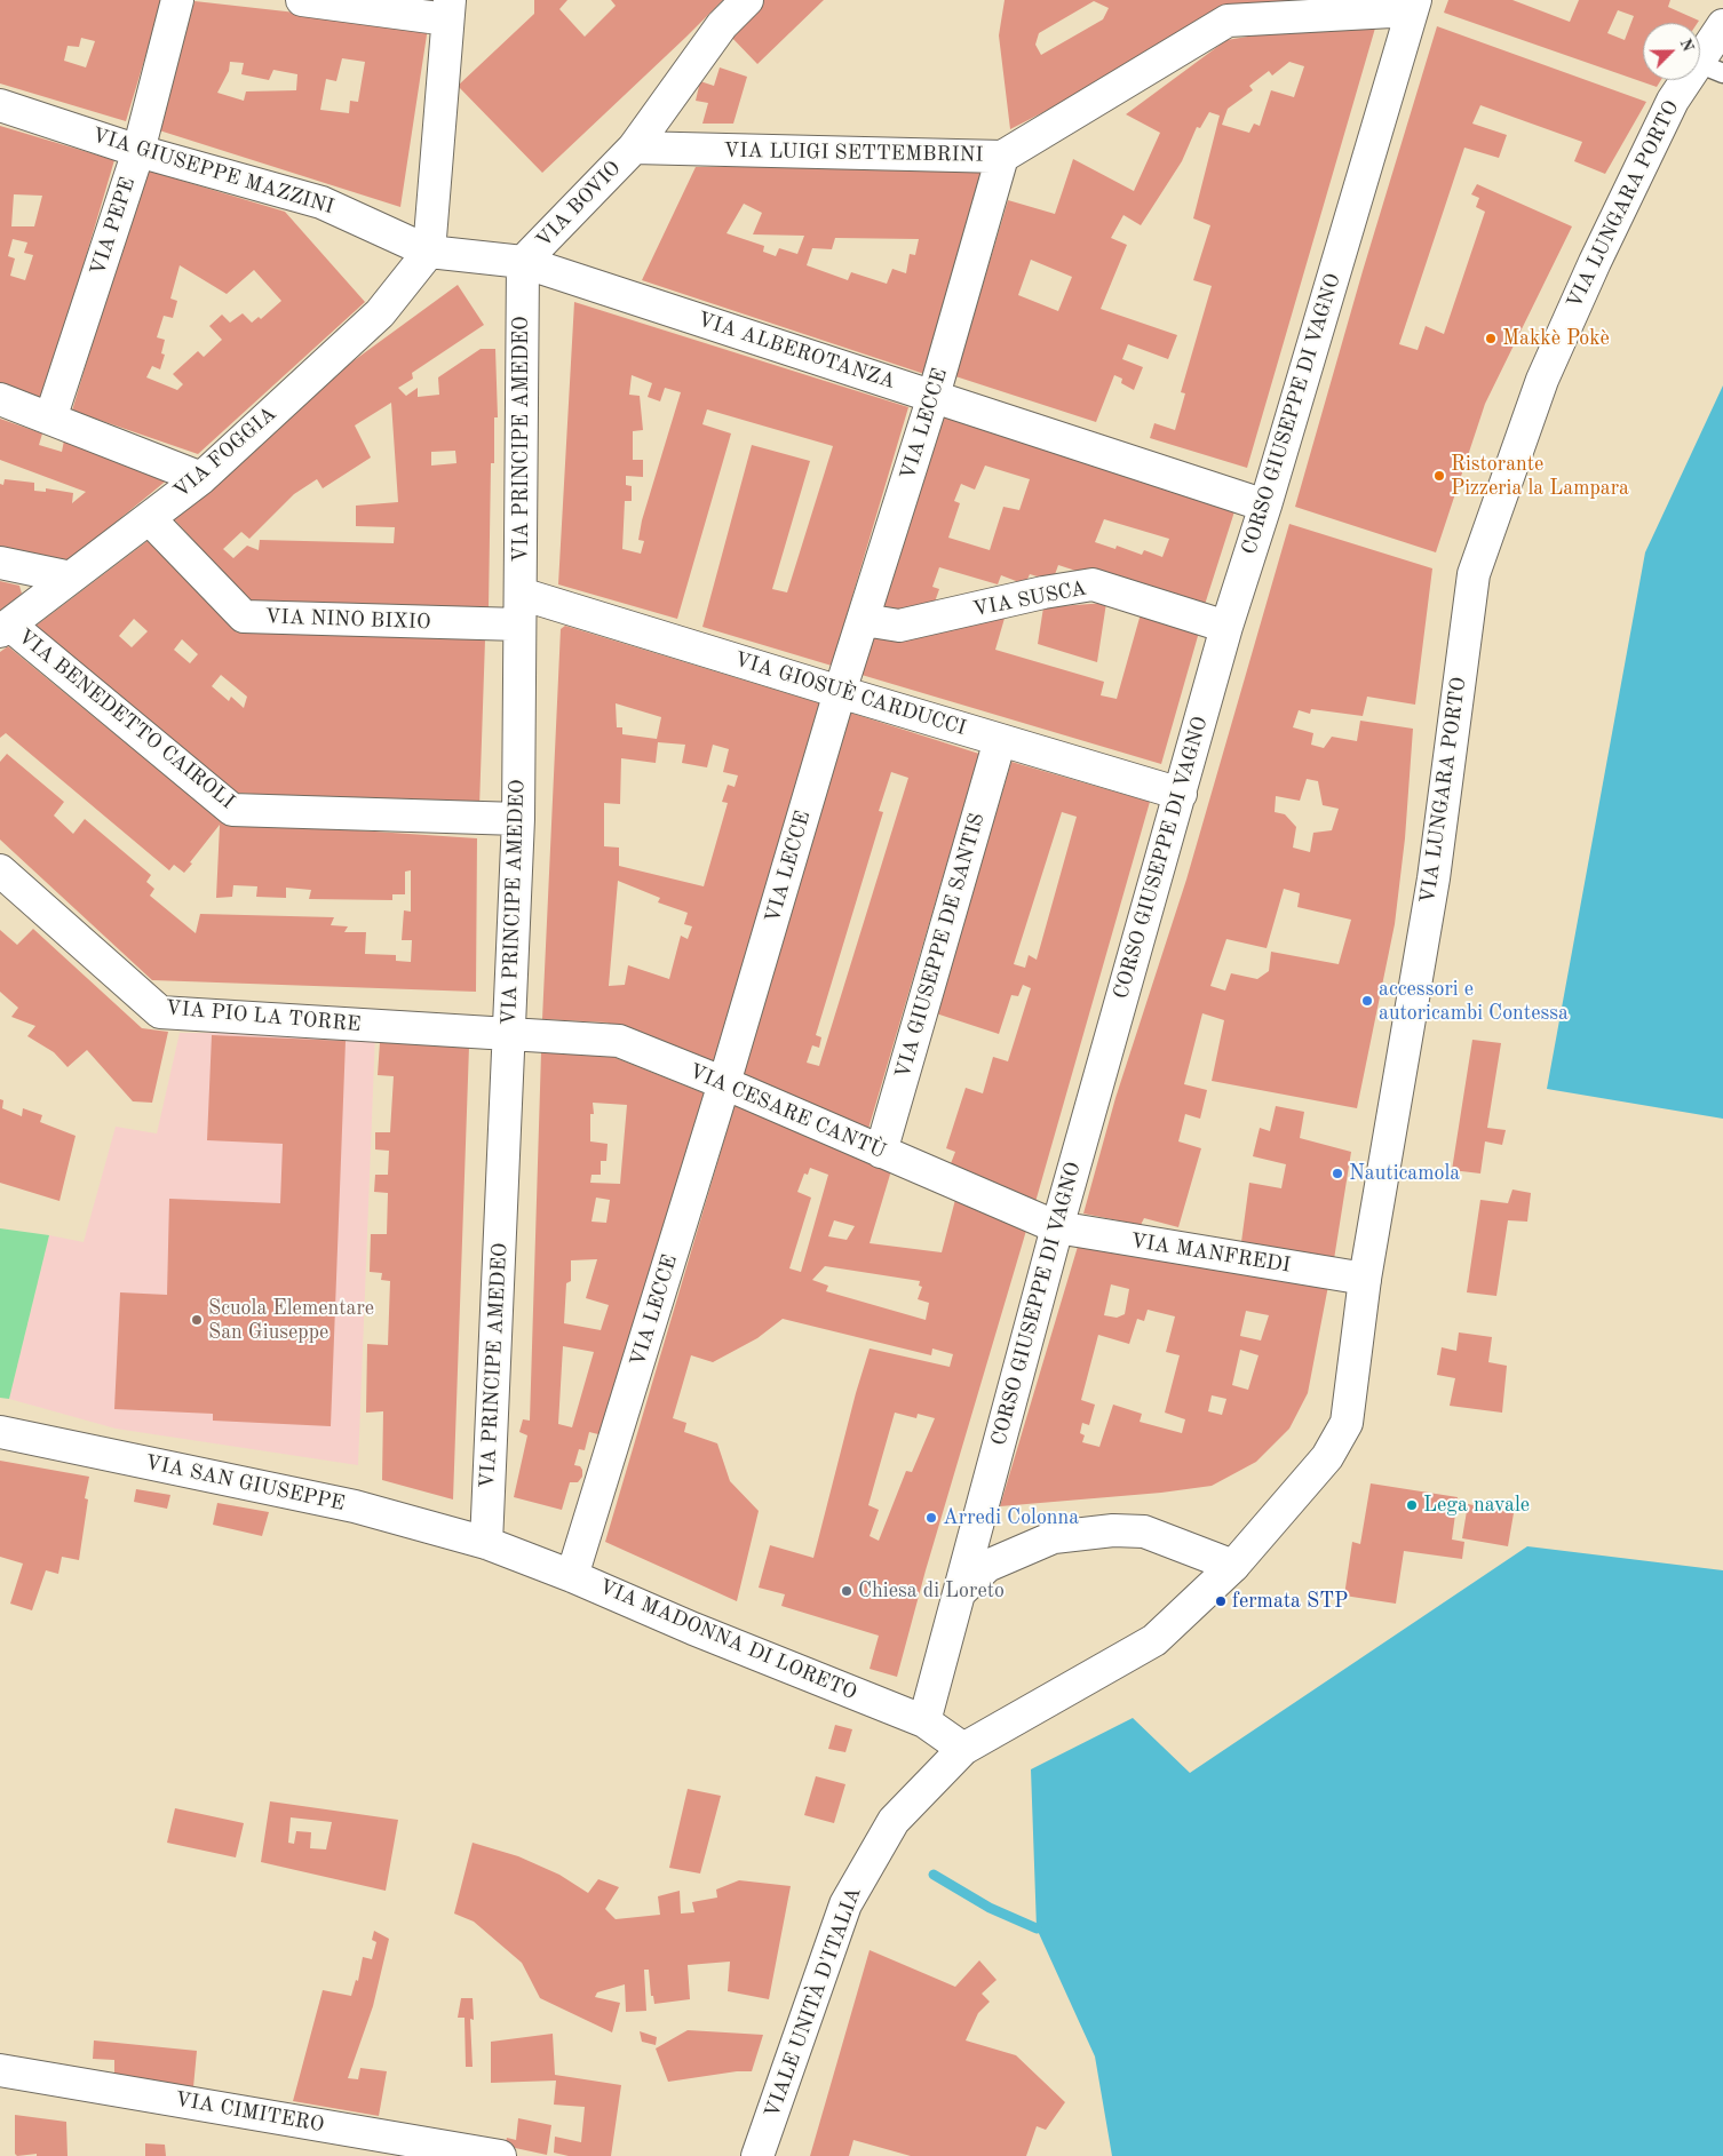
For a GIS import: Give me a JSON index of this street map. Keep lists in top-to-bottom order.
{
  "streets": {
    "street": [
      "VIA LUIGI SETTEMBRINI",
      "VIA GIUSEPPE MAZZINI",
      "VIA BOVIO",
      "VIA LUNGARA PORTO",
      "VIA PEPE",
      "VIA ALBEROTANZA",
      "CORSO GIUSEPPE DI VAGNO",
      "VIA LECCE",
      "VIA PRINCIPE AMEDEO",
      "VIA FOGGIA",
      "VIA SUSCA",
      "VIA NINO BIXIO",
      "VIA GIOSUÈ CARDUCCI",
      "VIA BENEDETTO CAIROLI",
      "VIA GIUSEPPE DE SANTIS",
      "VIA PIO LA TORRE",
      "VIA CESARE CANTÙ",
      "VIA MANFREDI",
      "VIA SAN GIUSEPPE",
      "VIA MADONNA DI LORETO",
      "VIALE UNITÀ D'ITALIA",
      "VIA CIMITERO"
    ]
  },
  "crossings": [
    ["VIA LUIGI SETTEMBRINI", "VIA BOVIO"],
    ["VIA LUIGI SETTEMBRINI", "CORSO GIUSEPPE DI VAGNO"],
    ["VIA LUIGI SETTEMBRINI", "VIA LECCE"],
    ["VIA GIUSEPPE MAZZINI", "VIA BOVIO"],
    ["VIA GIUSEPPE MAZZINI", "VIA PEPE"],
    ["VIA GIUSEPPE MAZZINI", "VIA ALBEROTANZA"],
    ["VIA GIUSEPPE MAZZINI", "VIA PRINCIPE AMEDEO"],
    ["VIA GIUSEPPE MAZZINI", "VIA FOGGIA"],
    ["VIA BOVIO", "VIA ALBEROTANZA"],
    ["VIA BOVIO", "VIA PRINCIPE AMEDEO"],
    ["VIA LUNGARA PORTO", "VIA MANFREDI"],
    ["VIA LUNGARA PORTO", "VIA MADONNA DI LORETO"],
    ["VIA LUNGARA PORTO", "VIALE UNITÀ D'ITALIA"],
    ["VIA ALBEROTANZA", "CORSO GIUSEPPE DI VAGNO"],
    ["VIA ALBEROTANZA", "VIA LECCE"],
    ["VIA ALBEROTANZA", "VIA PRINCIPE AMEDEO"],
    ["CORSO GIUSEPPE DI VAGNO", "VIA SUSCA"],
    ["CORSO GIUSEPPE DI VAGNO", "VIA GIOSUÈ CARDUCCI"],
    ["CORSO GIUSEPPE DI VAGNO", "VIA CESARE CANTÙ"],
    ["CORSO GIUSEPPE DI VAGNO", "VIA MANFREDI"],
    ["CORSO GIUSEPPE DI VAGNO", "VIA MADONNA DI LORETO"],
    ["VIA LECCE", "VIA SUSCA"],
    ["VIA LECCE", "VIA GIOSUÈ CARDUCCI"],
    ["VIA LECCE", "VIA CESARE CANTÙ"],
    ["VIA LECCE", "VIA MADONNA DI LORETO"],
    ["VIA PRINCIPE AMEDEO", "VIA NINO BIXIO"],
    ["VIA PRINCIPE AMEDEO", "VIA GIOSUÈ CARDUCCI"],
    ["VIA PRINCIPE AMEDEO", "VIA BENEDETTO CAIROLI"],
    ["VIA PRINCIPE AMEDEO", "VIA PIO LA TORRE"],
    ["VIA PRINCIPE AMEDEO", "VIA CESARE CANTÙ"],
    ["VIA PRINCIPE AMEDEO", "VIA SAN GIUSEPPE"],
    ["VIA PRINCIPE AMEDEO", "VIA MADONNA DI LORETO"],
    ["VIA FOGGIA", "VIA NINO BIXIO"],
    ["VIA FOGGIA", "VIA BENEDETTO CAIROLI"],
    ["VIA GIOSUÈ CARDUCCI", "VIA GIUSEPPE DE SANTIS"],
    ["VIA GIUSEPPE DE SANTIS", "VIA CESARE CANTÙ"],
    ["VIA PIO LA TORRE", "VIA CESARE CANTÙ"],
    ["VIA CESARE CANTÙ", "VIA MANFREDI"],
    ["VIA SAN GIUSEPPE", "VIA MADONNA DI LORETO"],
    ["VIA MADONNA DI LORETO", "VIALE UNITÀ D'ITALIA"]
  ],
  "places": [
    "Makkè Pokè",
    "Ristorante Pizzeria la Lampara",
    "accessori e autoricambi Contessa",
    "Nauticamola",
    "Scuola Elementare San Giuseppe",
    "Lega navale",
    "Arredi Colonna",
    "Chiesa di Loreto",
    "fermata STP"
  ],
  "north": "top right"
}
